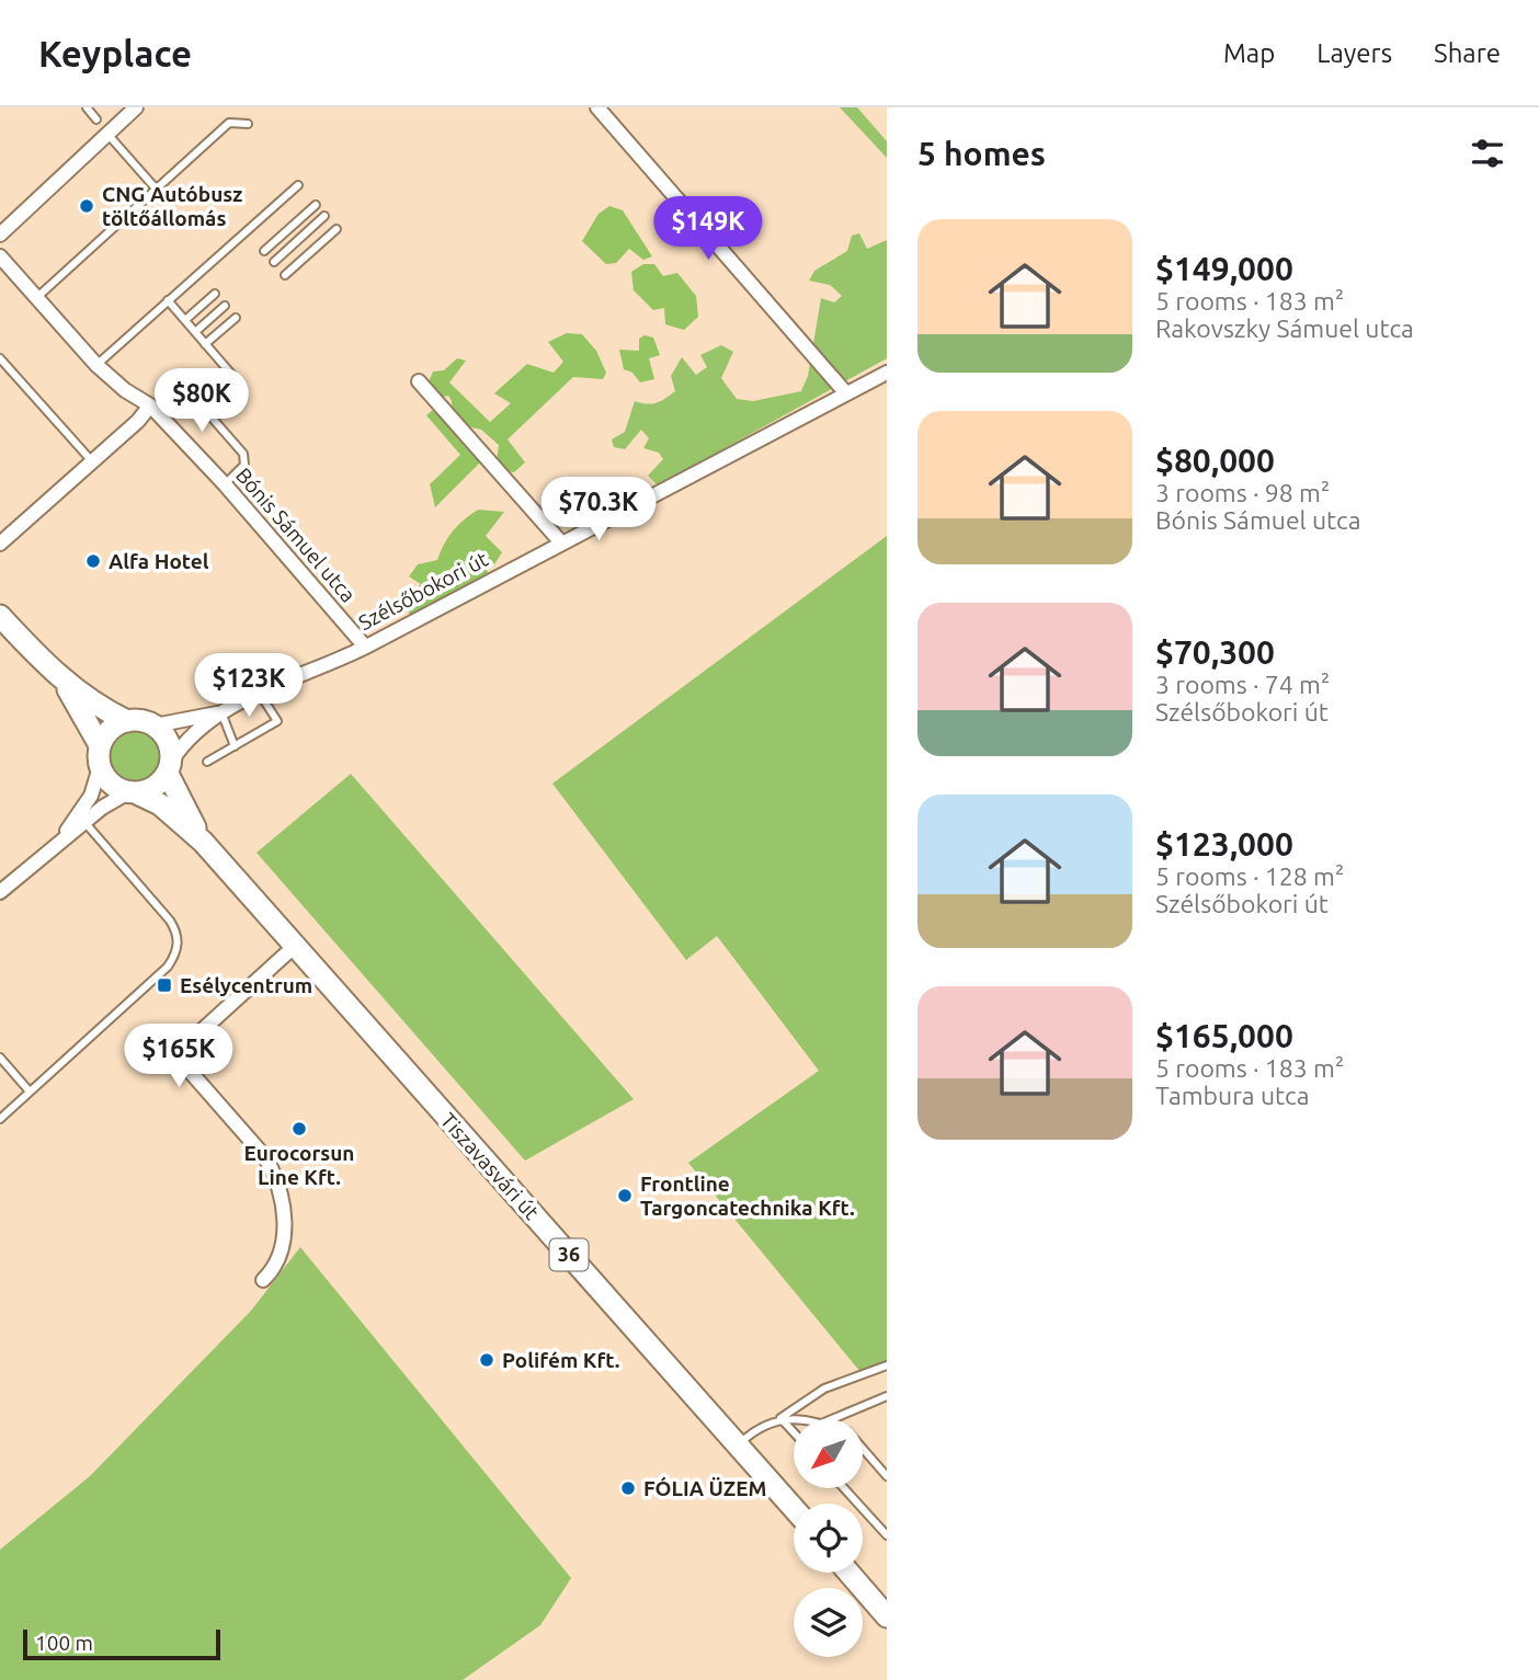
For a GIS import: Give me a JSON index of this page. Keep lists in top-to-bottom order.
{
  "streets": {
    "main road": ["Tiszavasvári út", "36"],
    "street": ["Bónis Sámuel utca", "Szélsőbokori út"]
  },
  "crossings": [
    ["Bónis Sámuel utca", "Szélsőbokori út"],
    ["Tiszavasvári út", "36"]
  ],
  "places": {
    "other": [
      "CNG Autóbusz töltőállomás",
      "Alfa Hotel",
      "Eurocorsun Line Kft.",
      "Frontline Targoncatechnika Kft.",
      "Polifém Kft.",
      "FÓLIA ÜZEM"
    ],
    "transit": ["Esélycentrum"]
  },
  "scale_bar": "100 m",
  "north": "bottom left",
  "page": {
    "header": "Keyplace",
    "nav": ["Map", "Layers", "Share"],
    "heading": "5 homes",
    "price": [
      "$149K",
      "$80K",
      "$70.3K",
      "$123K",
      "$165K"
    ],
    "list": [
      {
        "name": "$149,000",
        "note": "5 rooms · 183 m² · Rakovszky Sámuel utca"
      },
      {
        "name": "$80,000",
        "note": "3 rooms · 98 m² · Bónis Sámuel utca"
      },
      {
        "name": "$70,300",
        "note": "3 rooms · 74 m² · Szélsőbokori út"
      },
      {
        "name": "$123,000",
        "note": "5 rooms · 128 m² · Szélsőbokori út"
      },
      {
        "name": "$165,000",
        "note": "5 rooms · 183 m² · Tambura utca"
      }
    ],
    "scale": "100 m"
  }
}
